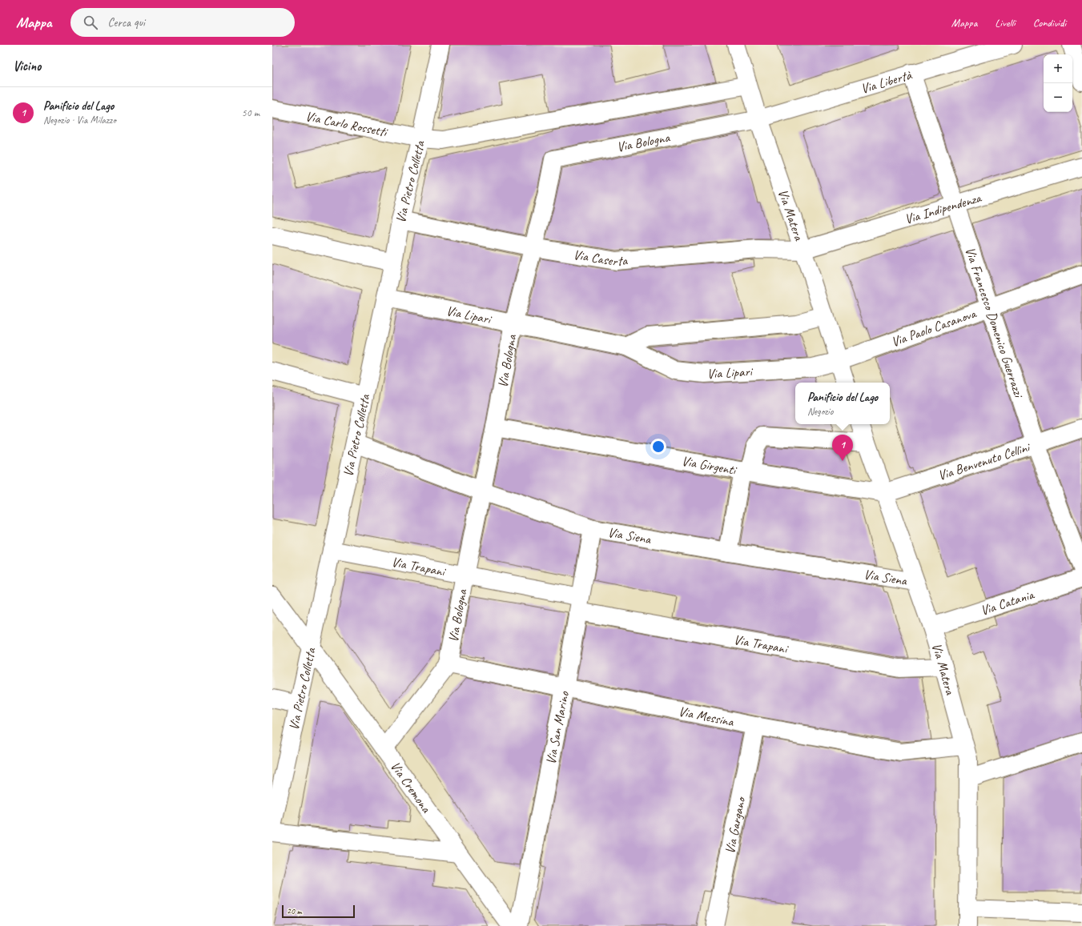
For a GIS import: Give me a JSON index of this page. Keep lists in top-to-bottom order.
{
  "streets": {
    "street": [
      "Via Libertà",
      "Via Carlo Rossetti",
      "Via Bologna",
      "Via Pietro Colletta",
      "Via Indipendenza",
      "Via Matera",
      "Via Caserta",
      "Via Lipari",
      "Via Francesco Domenico Guerrazzi",
      "Via Paolo Casanova",
      "Via Benvenuto Cellini",
      "Via Girgenti",
      "Via Siena",
      "Via Trapani",
      "Via Catania",
      "Via Messina",
      "Via San Marino",
      "Via Cremona",
      "Via Gargano"
    ]
  },
  "crossings": [
    ["Via Libertà", "Via Bologna"],
    ["Via Libertà", "Via Matera"],
    ["Via Libertà", "Via Francesco Domenico Guerrazzi"],
    ["Via Carlo Rossetti", "Via Pietro Colletta"],
    ["Via Carlo Rossetti", "Via Matera"],
    ["Via Bologna", "Via Matera"],
    ["Via Bologna", "Via Caserta"],
    ["Via Bologna", "Via Lipari"],
    ["Via Bologna", "Via Girgenti"],
    ["Via Bologna", "Via Siena"],
    ["Via Bologna", "Via Trapani"],
    ["Via Bologna", "Via Messina"],
    ["Via Bologna", "Via Cremona"],
    ["Via Pietro Colletta", "Via Caserta"],
    ["Via Pietro Colletta", "Via Lipari"],
    ["Via Pietro Colletta", "Via Siena"],
    ["Via Pietro Colletta", "Via Trapani"],
    ["Via Pietro Colletta", "Via Cremona"],
    ["Via Indipendenza", "Via Matera"],
    ["Via Indipendenza", "Via Caserta"],
    ["Via Indipendenza", "Via Francesco Domenico Guerrazzi"],
    ["Via Matera", "Via Caserta"],
    ["Via Matera", "Via Lipari"],
    ["Via Matera", "Via Paolo Casanova"],
    ["Via Matera", "Via Benvenuto Cellini"],
    ["Via Matera", "Via Girgenti"],
    ["Via Matera", "Via Siena"],
    ["Via Matera", "Via Trapani"],
    ["Via Matera", "Via Catania"],
    ["Via Matera", "Via Messina"],
    ["Via Lipari", "Via Paolo Casanova"],
    ["Via Francesco Domenico Guerrazzi", "Via Paolo Casanova"],
    ["Via Francesco Domenico Guerrazzi", "Via Benvenuto Cellini"],
    ["Via Benvenuto Cellini", "Via Girgenti"],
    ["Via Siena", "Via San Marino"],
    ["Via Trapani", "Via San Marino"],
    ["Via Messina", "Via San Marino"],
    ["Via Messina", "Via Gargano"]
  ],
  "scale_bar": "20 m",
  "page": {
    "header": "Mappa",
    "search": "Cerca qui",
    "nav": ["Mappa", "Livelli", "Condividi"],
    "heading": "Vicino",
    "map_buttons": ["+", "−"],
    "list": [
      {
        "mark": "1",
        "name": "Panificio del Lago",
        "note": "Negozio · Via Milazzo",
        "value": "50 m"
      }
    ],
    "popup": ["Panificio del Lago", "Negozio"],
    "pins": "1",
    "scale": "20 m"
  }
}
